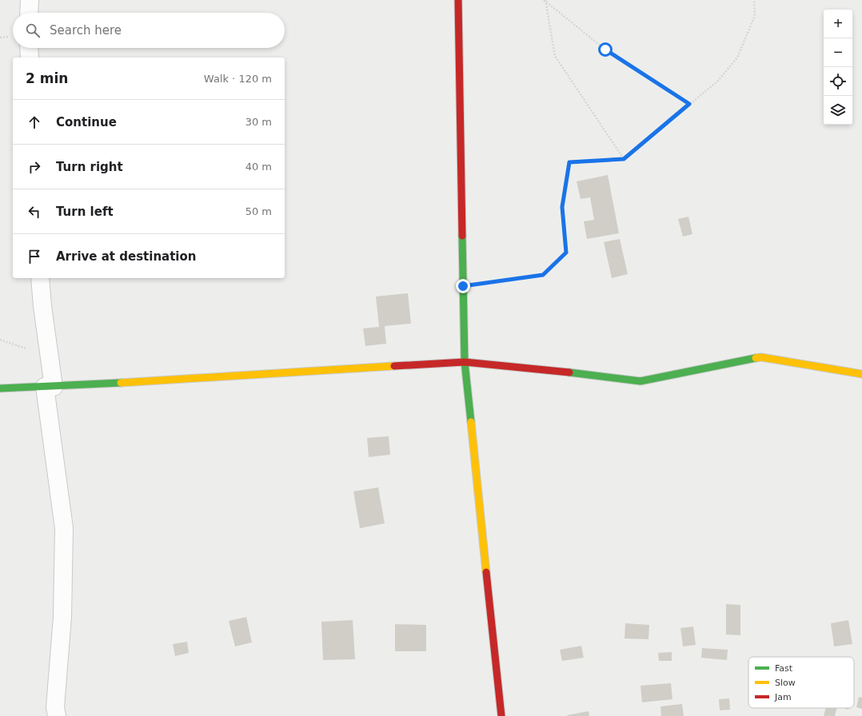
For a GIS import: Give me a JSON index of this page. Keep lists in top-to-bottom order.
{
  "legend": ["Fast", "Slow", "Jam"],
  "page": {
    "map_buttons": ["+", "−"],
    "search": "Search here",
    "heading": ["2 min", "Walk · 120 m"],
    "list": [
      ["Continue", "30 m"],
      ["Turn right", "40 m"],
      ["Turn left", "50 m"],
      "Arrive at destination"
    ]
  }
}
